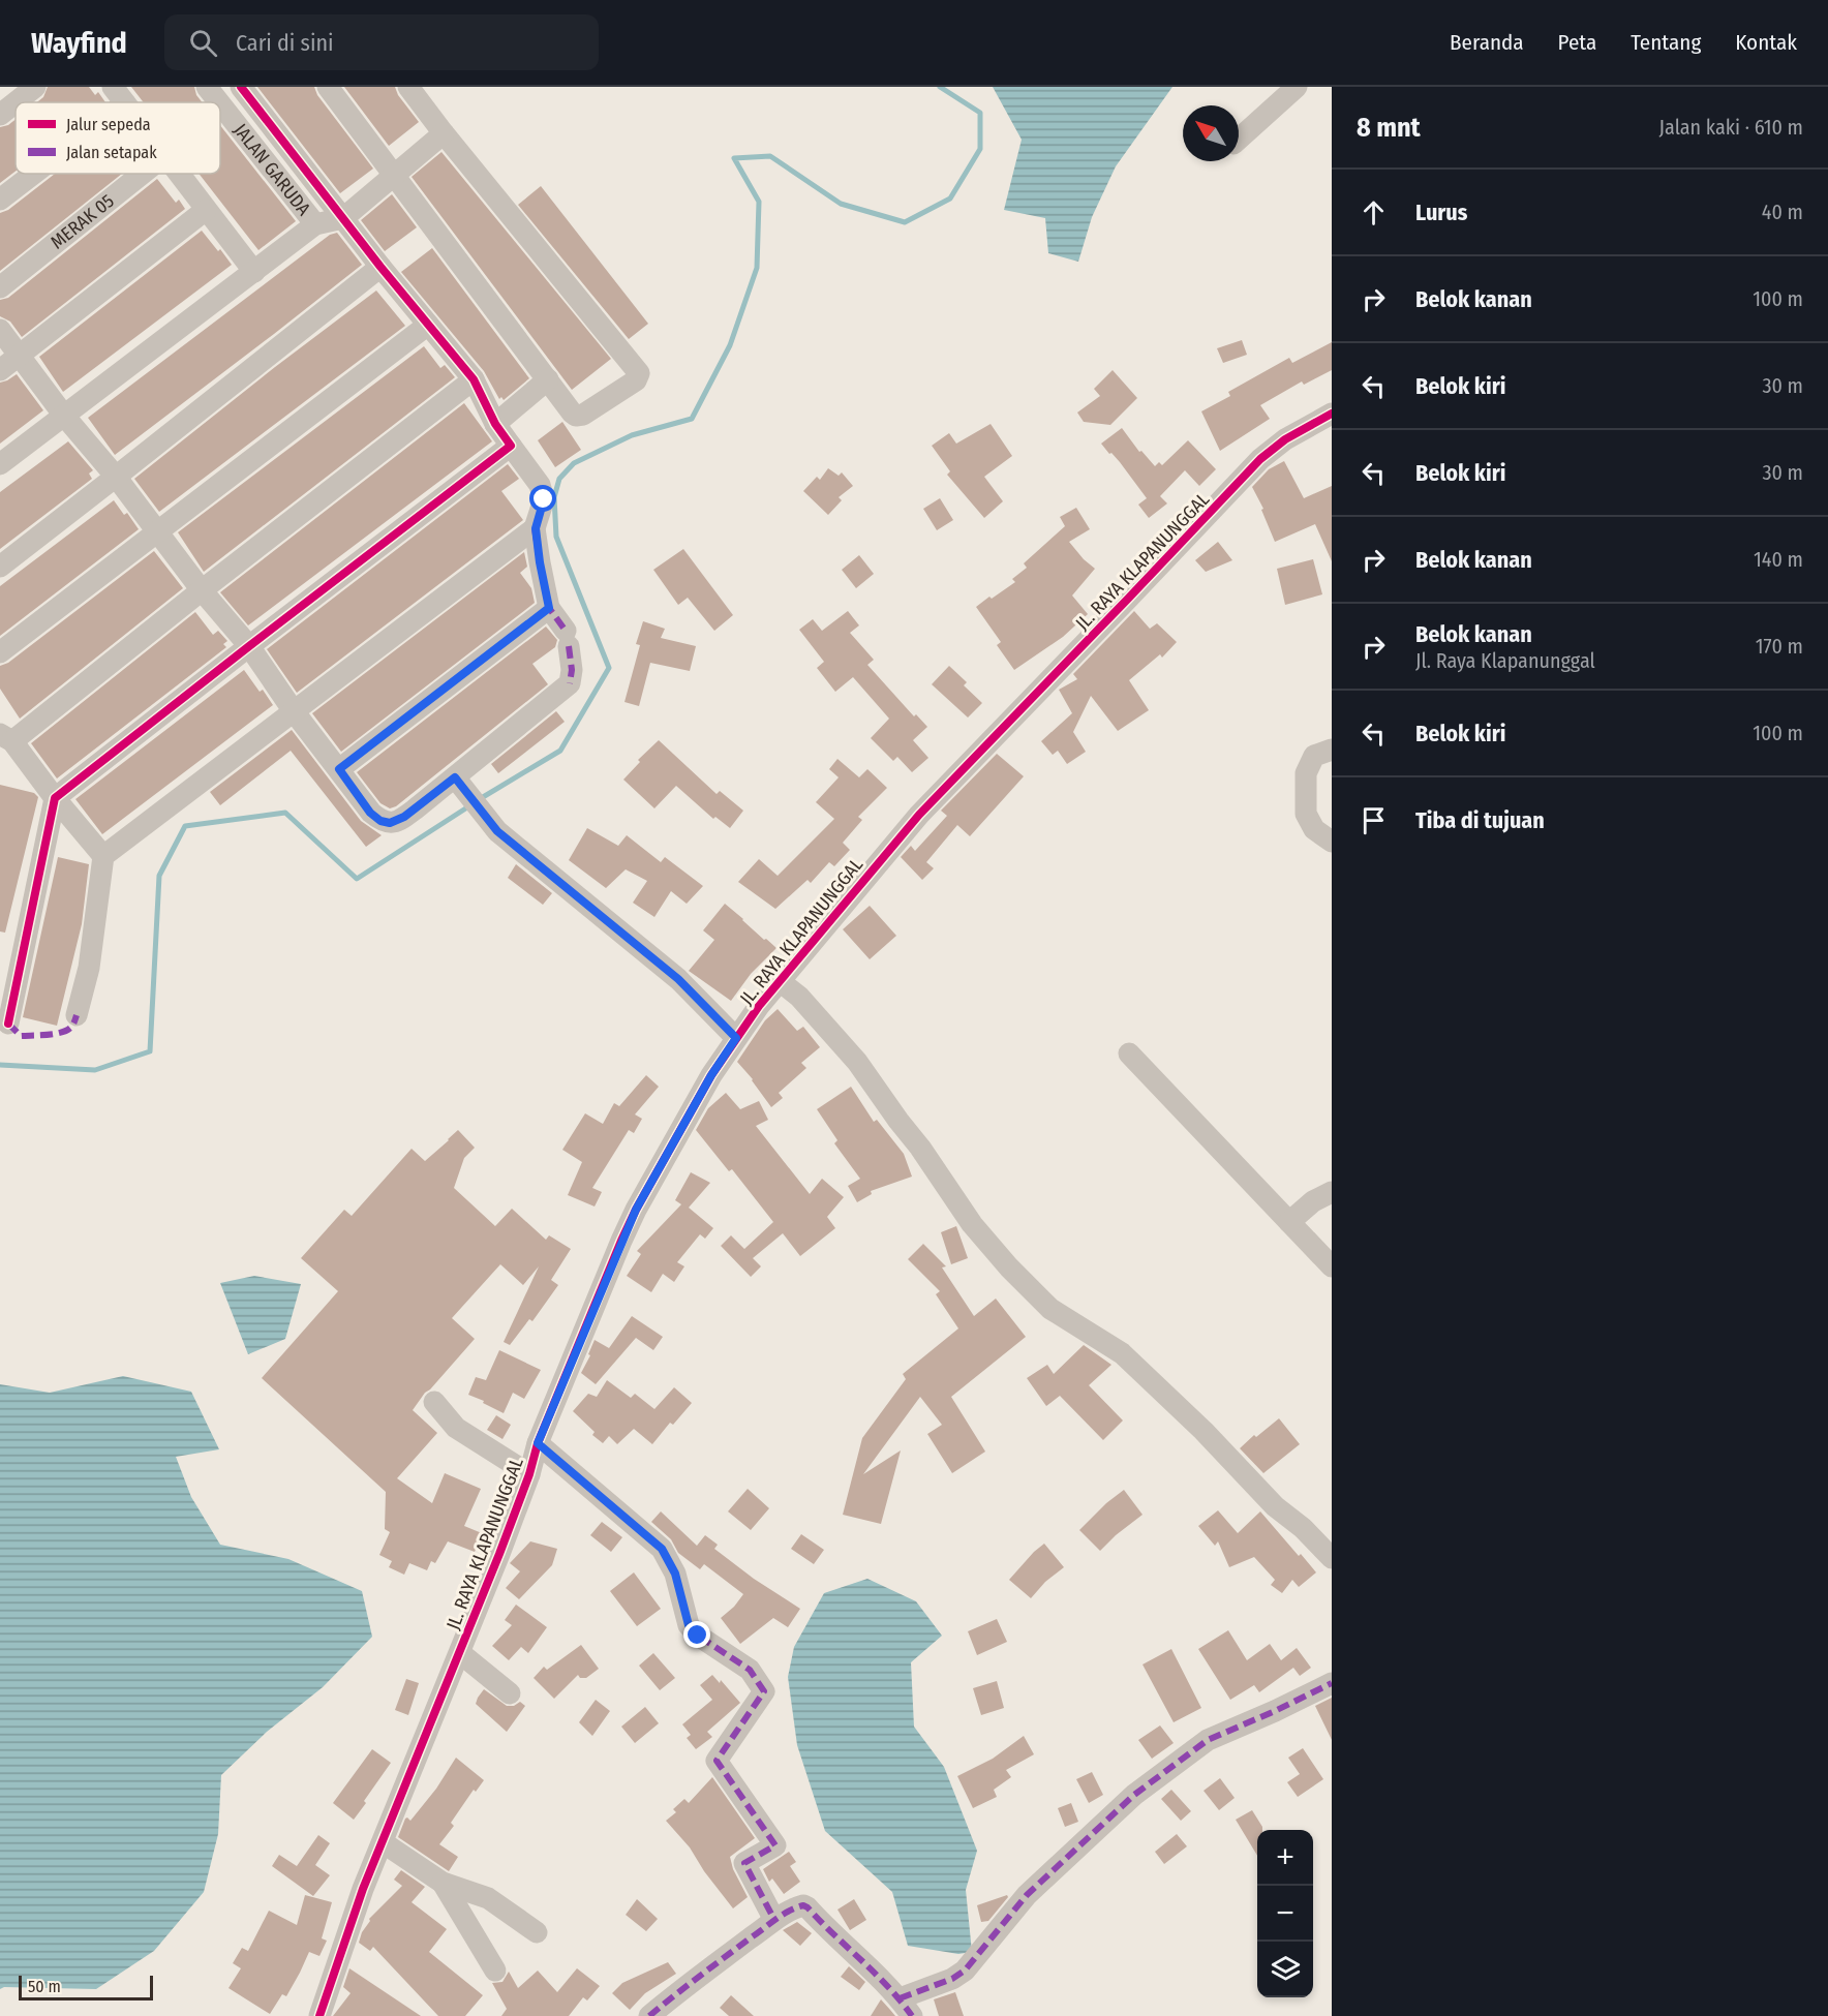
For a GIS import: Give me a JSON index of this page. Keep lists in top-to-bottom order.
{
  "streets": {
    "street": ["JALAN GARUDA", "MERAK 05", "JL. RAYA KLAPANUNGGAL"]
  },
  "legend": ["Jalur sepeda", "Jalan setapak"],
  "scale_bar": "50 m",
  "north": "top left",
  "page": {
    "header": "Wayfind",
    "search": "Cari di sini",
    "nav": [
      "Beranda",
      "Peta",
      "Tentang",
      "Kontak"
    ],
    "heading": ["8 mnt", "Jalan kaki · 610 m"],
    "list": [
      ["Lurus", "40 m"],
      ["Belok kanan", "100 m"],
      ["Belok kiri", "30 m"],
      ["Belok kiri", "30 m"],
      ["Belok kanan", "140 m"],
      ["Belok kanan", "Jl. Raya Klapanunggal", "170 m"],
      ["Belok kiri", "100 m"],
      "Tiba di tujuan"
    ],
    "map_buttons": ["+", "−"],
    "scale": "50 m"
  }
}
